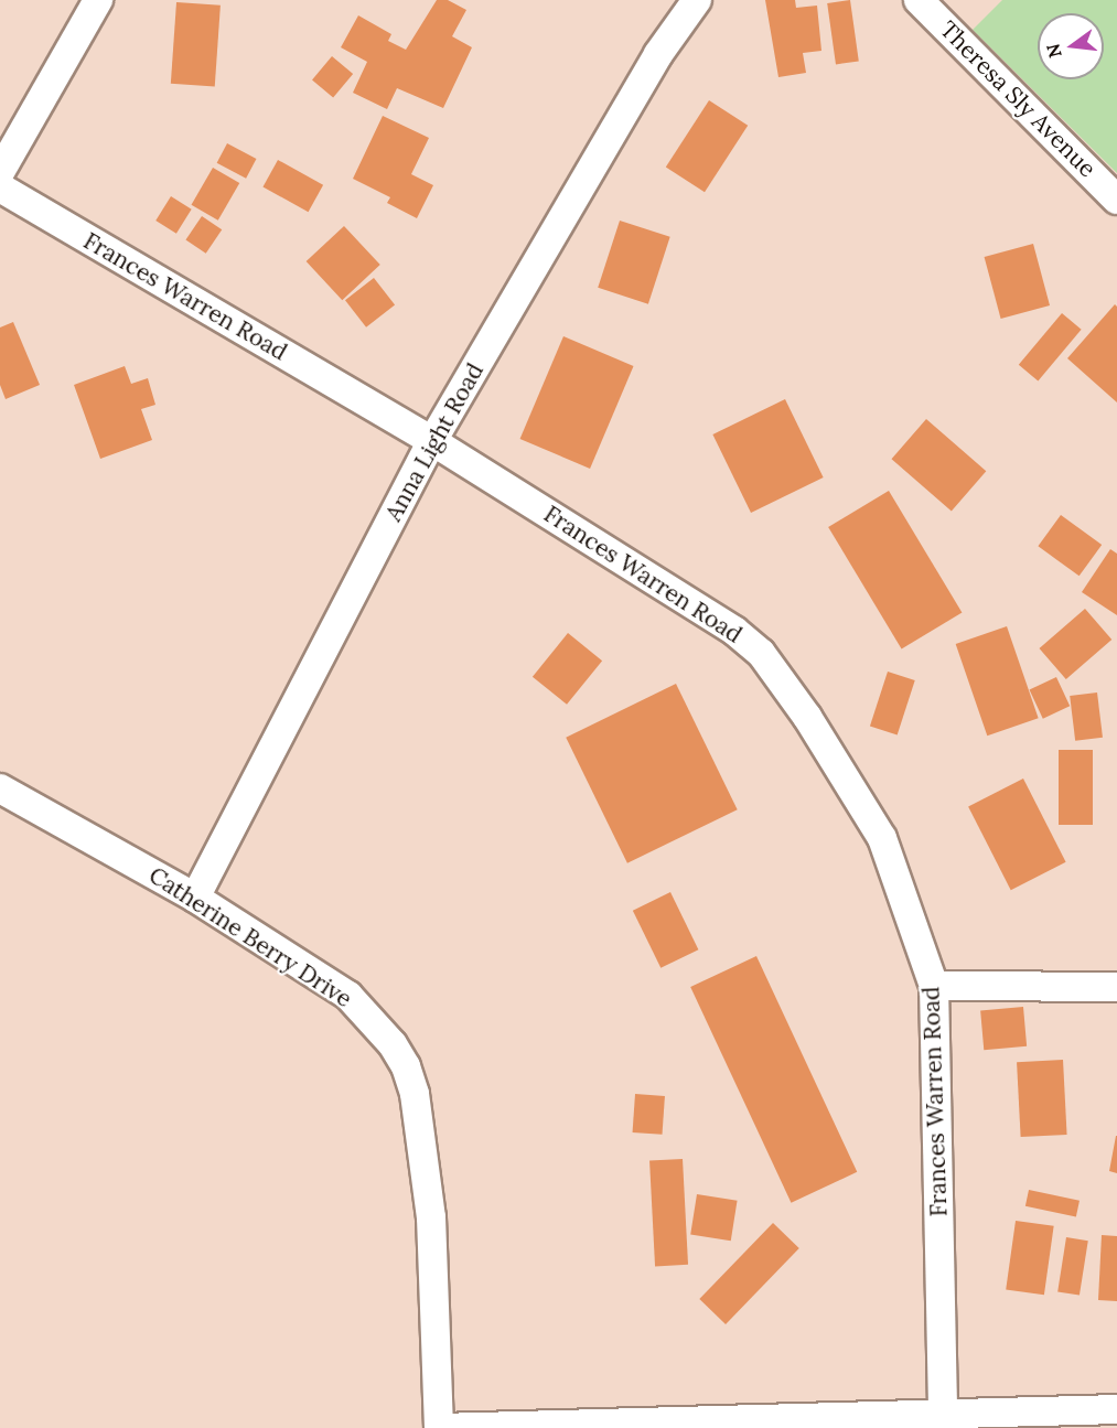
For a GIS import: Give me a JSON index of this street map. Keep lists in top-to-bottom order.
{
  "streets": {
    "street": [
      "Theresa Sly Avenue",
      "Frances Warren Road",
      "Anna Light Road",
      "Catherine Berry Drive"
    ]
  },
  "crossings": [
    ["Frances Warren Road", "Anna Light Road"],
    ["Anna Light Road", "Catherine Berry Drive"]
  ],
  "north": "left"
}
